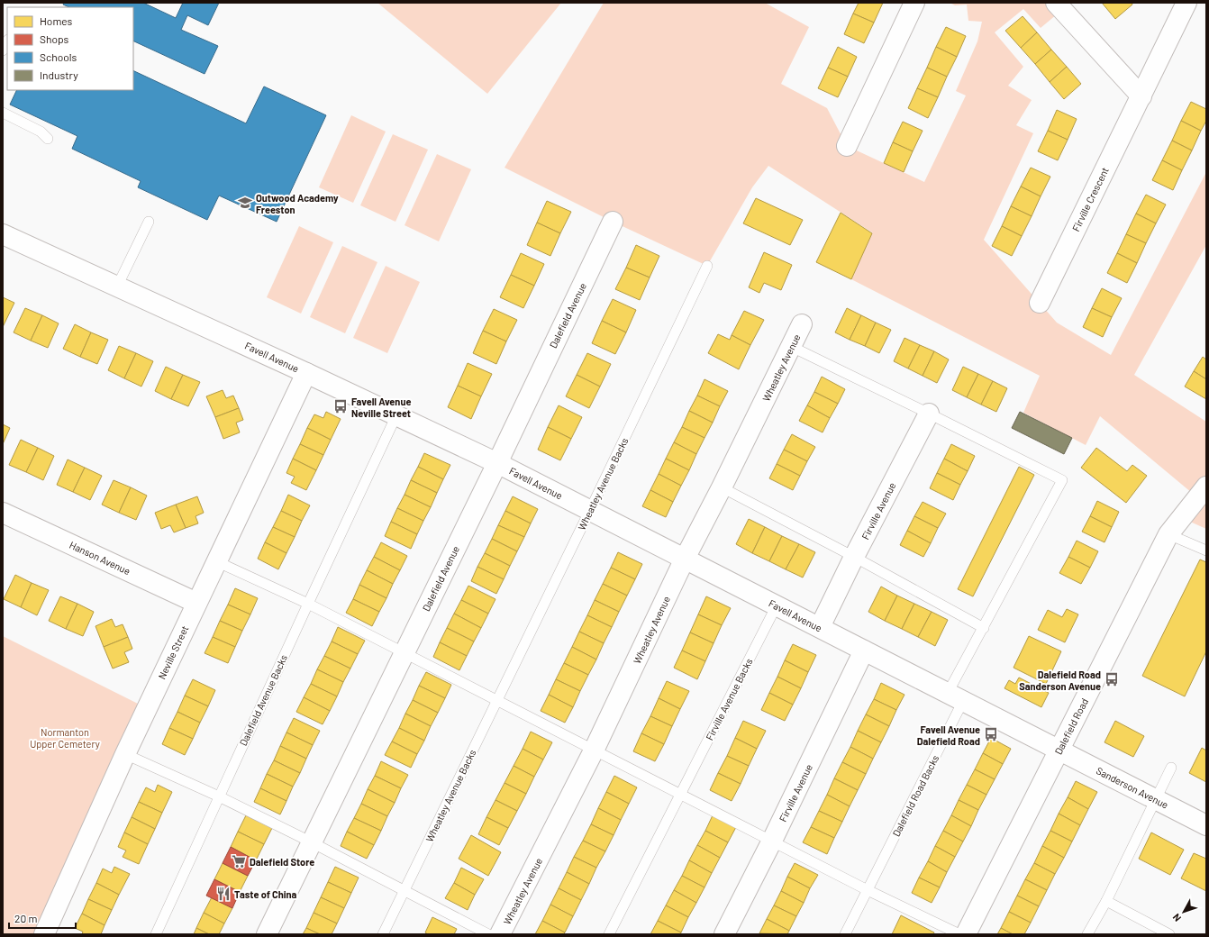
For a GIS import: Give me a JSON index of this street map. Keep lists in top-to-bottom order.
{
  "streets": {
    "street": [
      "Firville Crescent",
      "Dalefield Avenue",
      "Favell Avenue",
      "Wheatley Avenue",
      "Firville Avenue",
      "Hanson Avenue",
      "Neville Street",
      "Dalefield Road",
      "Sanderson Avenue"
    ],
    "lane": [
      "Wheatley Avenue Backs",
      "Firville Avenue Backs",
      "Dalefield Avenue Backs",
      "Dalefield Road Backs"
    ]
  },
  "crossings": [
    ["Dalefield Avenue", "Favell Avenue"],
    ["Favell Avenue", "Wheatley Avenue"],
    ["Favell Avenue", "Wheatley Avenue Backs"],
    ["Favell Avenue", "Firville Avenue"],
    ["Favell Avenue", "Neville Street"],
    ["Favell Avenue", "Firville Avenue Backs"],
    ["Favell Avenue", "Dalefield Avenue Backs"],
    ["Favell Avenue", "Dalefield Road"],
    ["Favell Avenue", "Sanderson Avenue"],
    ["Favell Avenue", "Dalefield Road Backs"],
    ["Firville Avenue", "Dalefield Road Backs"],
    ["Hanson Avenue", "Neville Street"],
    ["Dalefield Road", "Sanderson Avenue"]
  ],
  "parks": ["Normanton Upper Cemetery"],
  "places": {
    "school or university": ["Outwood Academy Freeston"],
    "bus stop": ["Favell Avenue Neville Street", "Dalefield Road Sanderson Avenue", "Favell Avenue Dalefield Road"],
    "supermarket": ["Dalefield Store"],
    "restaurant": ["Taste of China"]
  },
  "legend": [
    "Homes",
    "Shops",
    "Schools",
    "Industry"
  ],
  "scale_bar": "20 m",
  "north": "bottom left"
}
